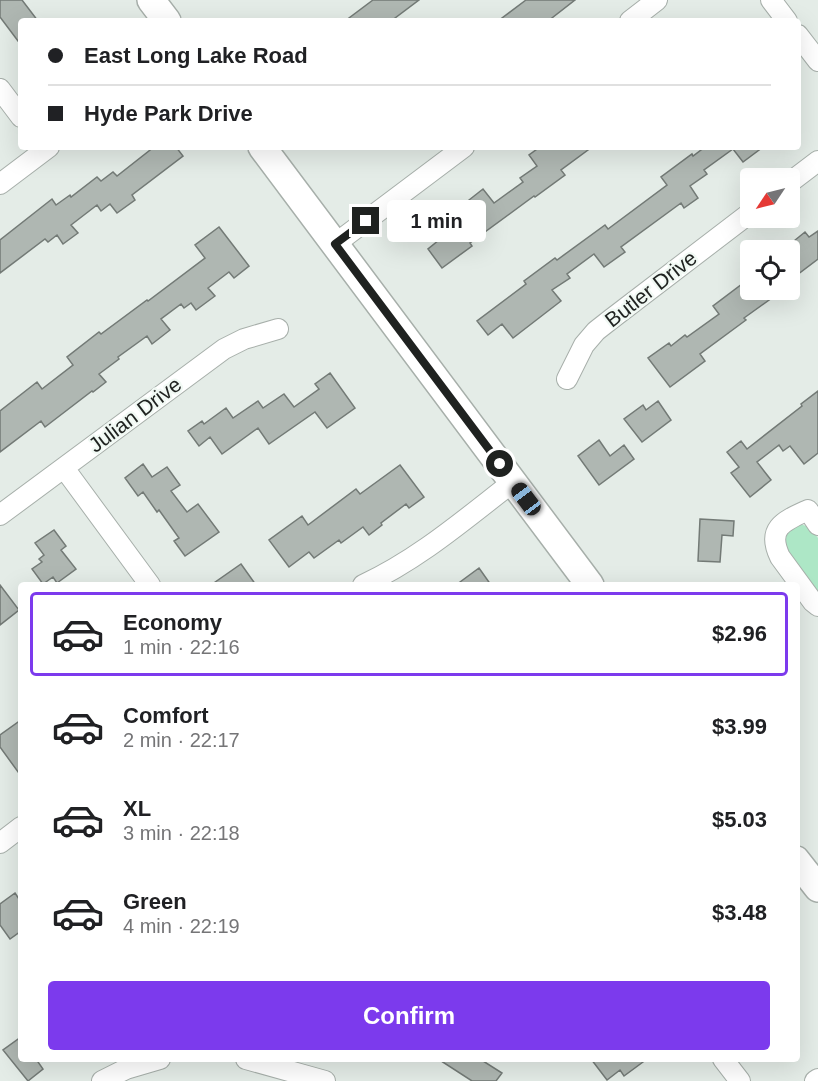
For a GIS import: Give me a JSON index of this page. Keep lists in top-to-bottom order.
{
  "streets": {
    "street": ["Butler Drive", "Julian Drive"]
  },
  "north": "bottom left",
  "page": {
    "banner": ["East Long Lake Road", "Hyde Park Drive"],
    "bubble": "1 min",
    "list": [
      {
        "name": "Economy",
        "note": "1 min · 22:16",
        "value": "$2.96"
      },
      {
        "name": "Comfort",
        "note": "2 min · 22:17",
        "value": "$3.99"
      },
      {
        "name": "XL",
        "note": "3 min · 22:18",
        "value": "$5.03"
      },
      {
        "name": "Green",
        "note": "4 min · 22:19",
        "value": "$3.48"
      }
    ],
    "buttons": "Confirm"
  }
}
